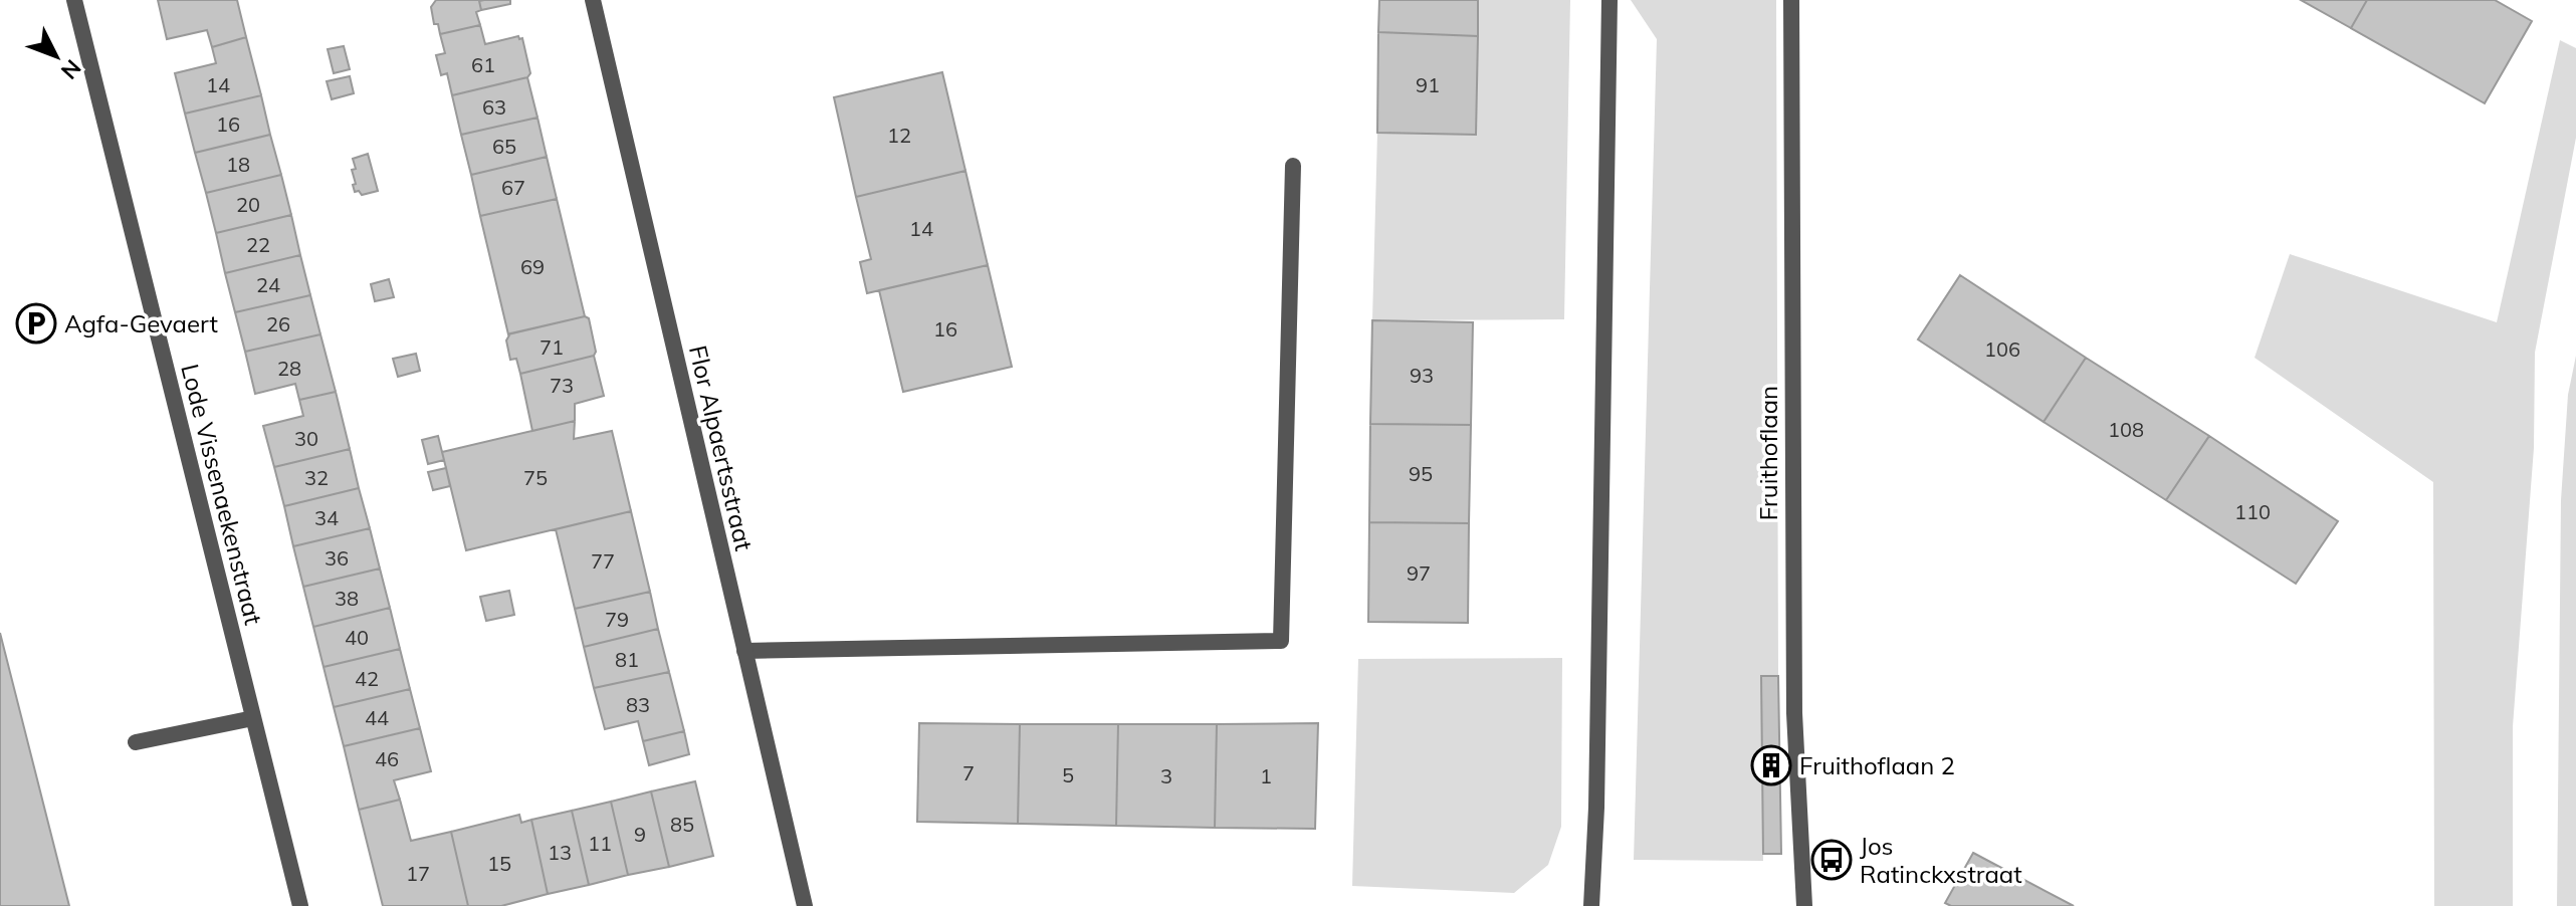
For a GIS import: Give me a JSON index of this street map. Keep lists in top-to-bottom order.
{
  "streets": {
    "street": ["Flor Alpaertsstraat", "Fruithoflaan", "Lode Vissenaekenstraat"]
  },
  "places": {
    "parking": ["Agfa-Gevaert"],
    "building": ["Fruithoflaan 2"],
    "bus stop": ["Jos Ratinckxstraat"]
  },
  "house_numbers": [
    "61",
    "14",
    "91",
    "63",
    "16",
    "12",
    "65",
    "18",
    "67",
    "20",
    "14",
    "22",
    "69",
    "24",
    "26",
    "16",
    "71",
    "106",
    "28",
    "93",
    "73",
    "108",
    "30",
    "95",
    "32",
    "75",
    "110",
    "34",
    "36",
    "77",
    "97",
    "38",
    "79",
    "40",
    "81",
    "42",
    "83",
    "44",
    "46",
    "7",
    "5",
    "3",
    "1",
    "85",
    "9",
    "11",
    "13",
    "15",
    "17"
  ],
  "north": "bottom right"
}
